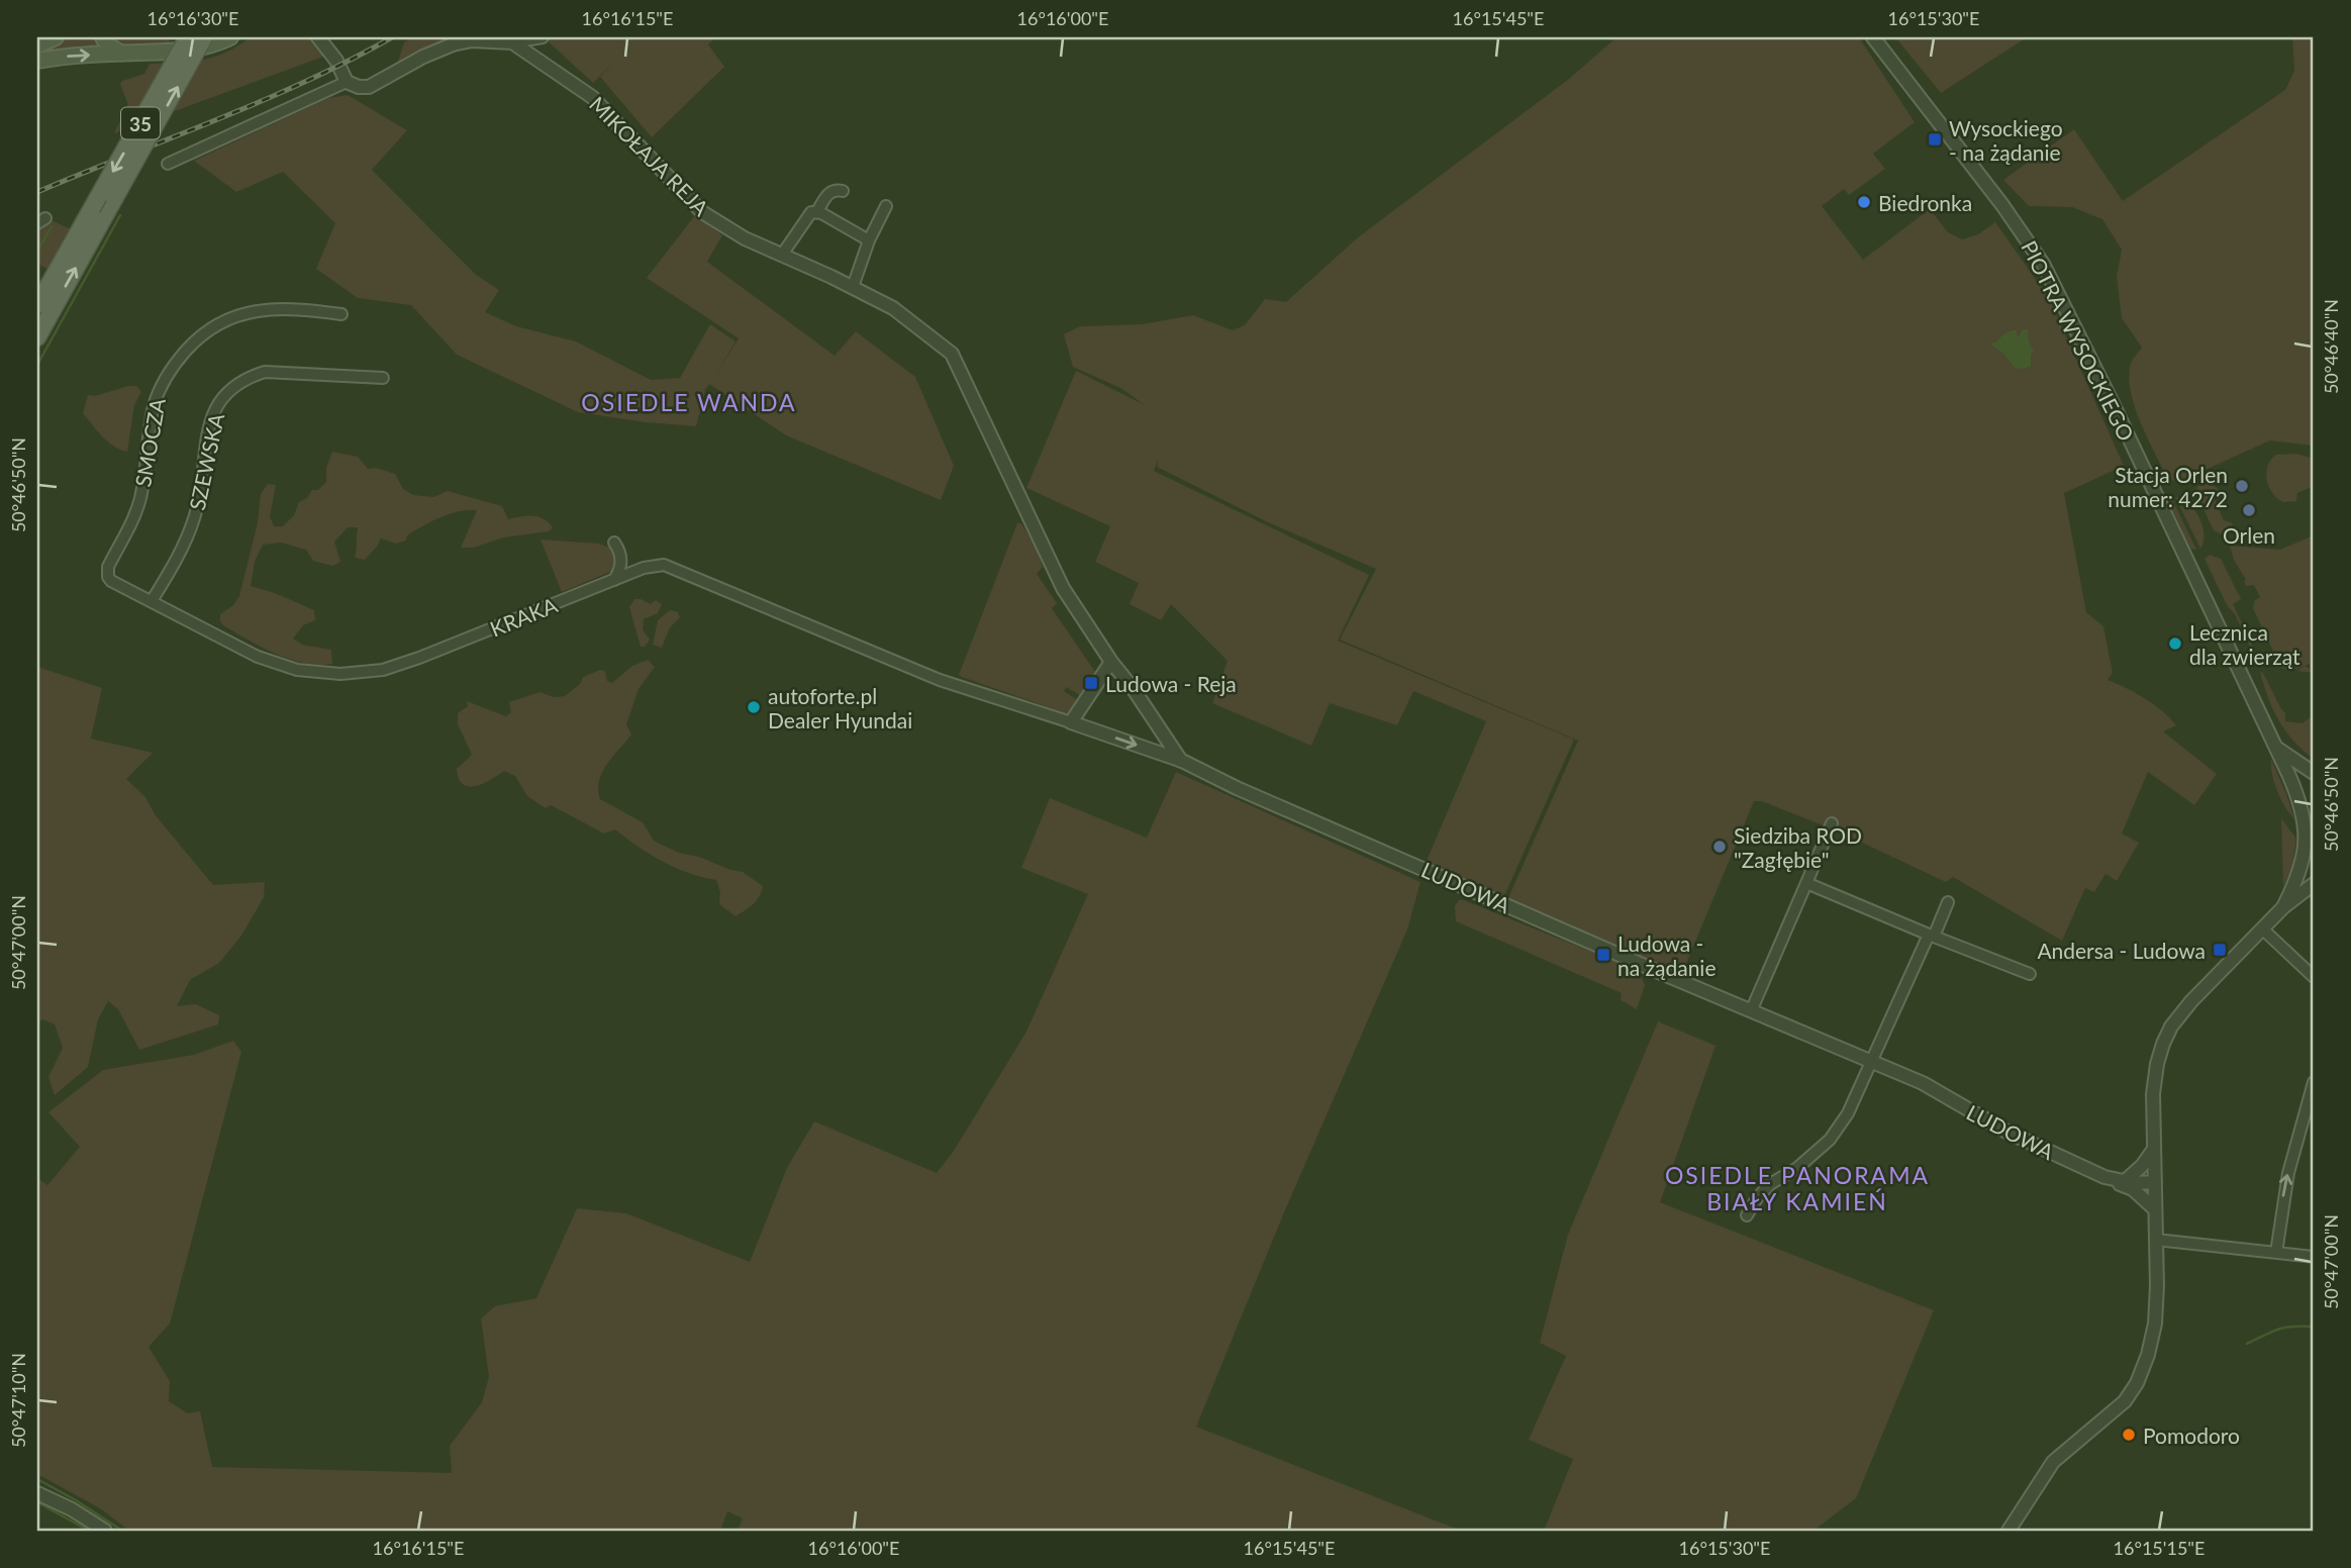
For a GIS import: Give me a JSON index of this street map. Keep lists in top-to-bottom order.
{
  "streets": {
    "main road": ["35"],
    "street": [
      "MIKOŁAJA REJA",
      "PIOTRA WYSOCKIEGO",
      "SMOCZA",
      "SZEWSKA",
      "KRAKA",
      "LUDOWA"
    ]
  },
  "crossings": [
    ["MIKOŁAJA REJA", "LUDOWA"],
    ["SMOCZA", "KRAKA"],
    ["SZEWSKA", "KRAKA"],
    ["KRAKA", "LUDOWA"]
  ],
  "districts": ["OSIEDLE WANDA", "OSIEDLE PANORAMA BIAŁY KAMIEŃ"],
  "places": {
    "transit": [
      "Wysockiego - na żądanie",
      "Ludowa - Reja",
      "Andersa - Ludowa",
      "Ludowa - na żądanie"
    ],
    "other": [
      "Biedronka",
      "Stacja Orlen numer: 4272",
      "Orlen",
      "Lecznica dla zwierząt",
      "autoforte.pl Dealer Hyundai",
      "Siedziba ROD \"Zagłębie\"",
      "Pomodoro"
    ]
  },
  "coordinates": [
    "16°16'30\"E",
    "16°16'15\"E",
    "16°16'00\"E",
    "16°15'45\"E",
    "16°15'30\"E",
    "50°46'40\"N",
    "50°46'50\"N",
    "50°47'00\"N",
    "50°47'10\"N",
    "16°15'15\"E"
  ]
}
